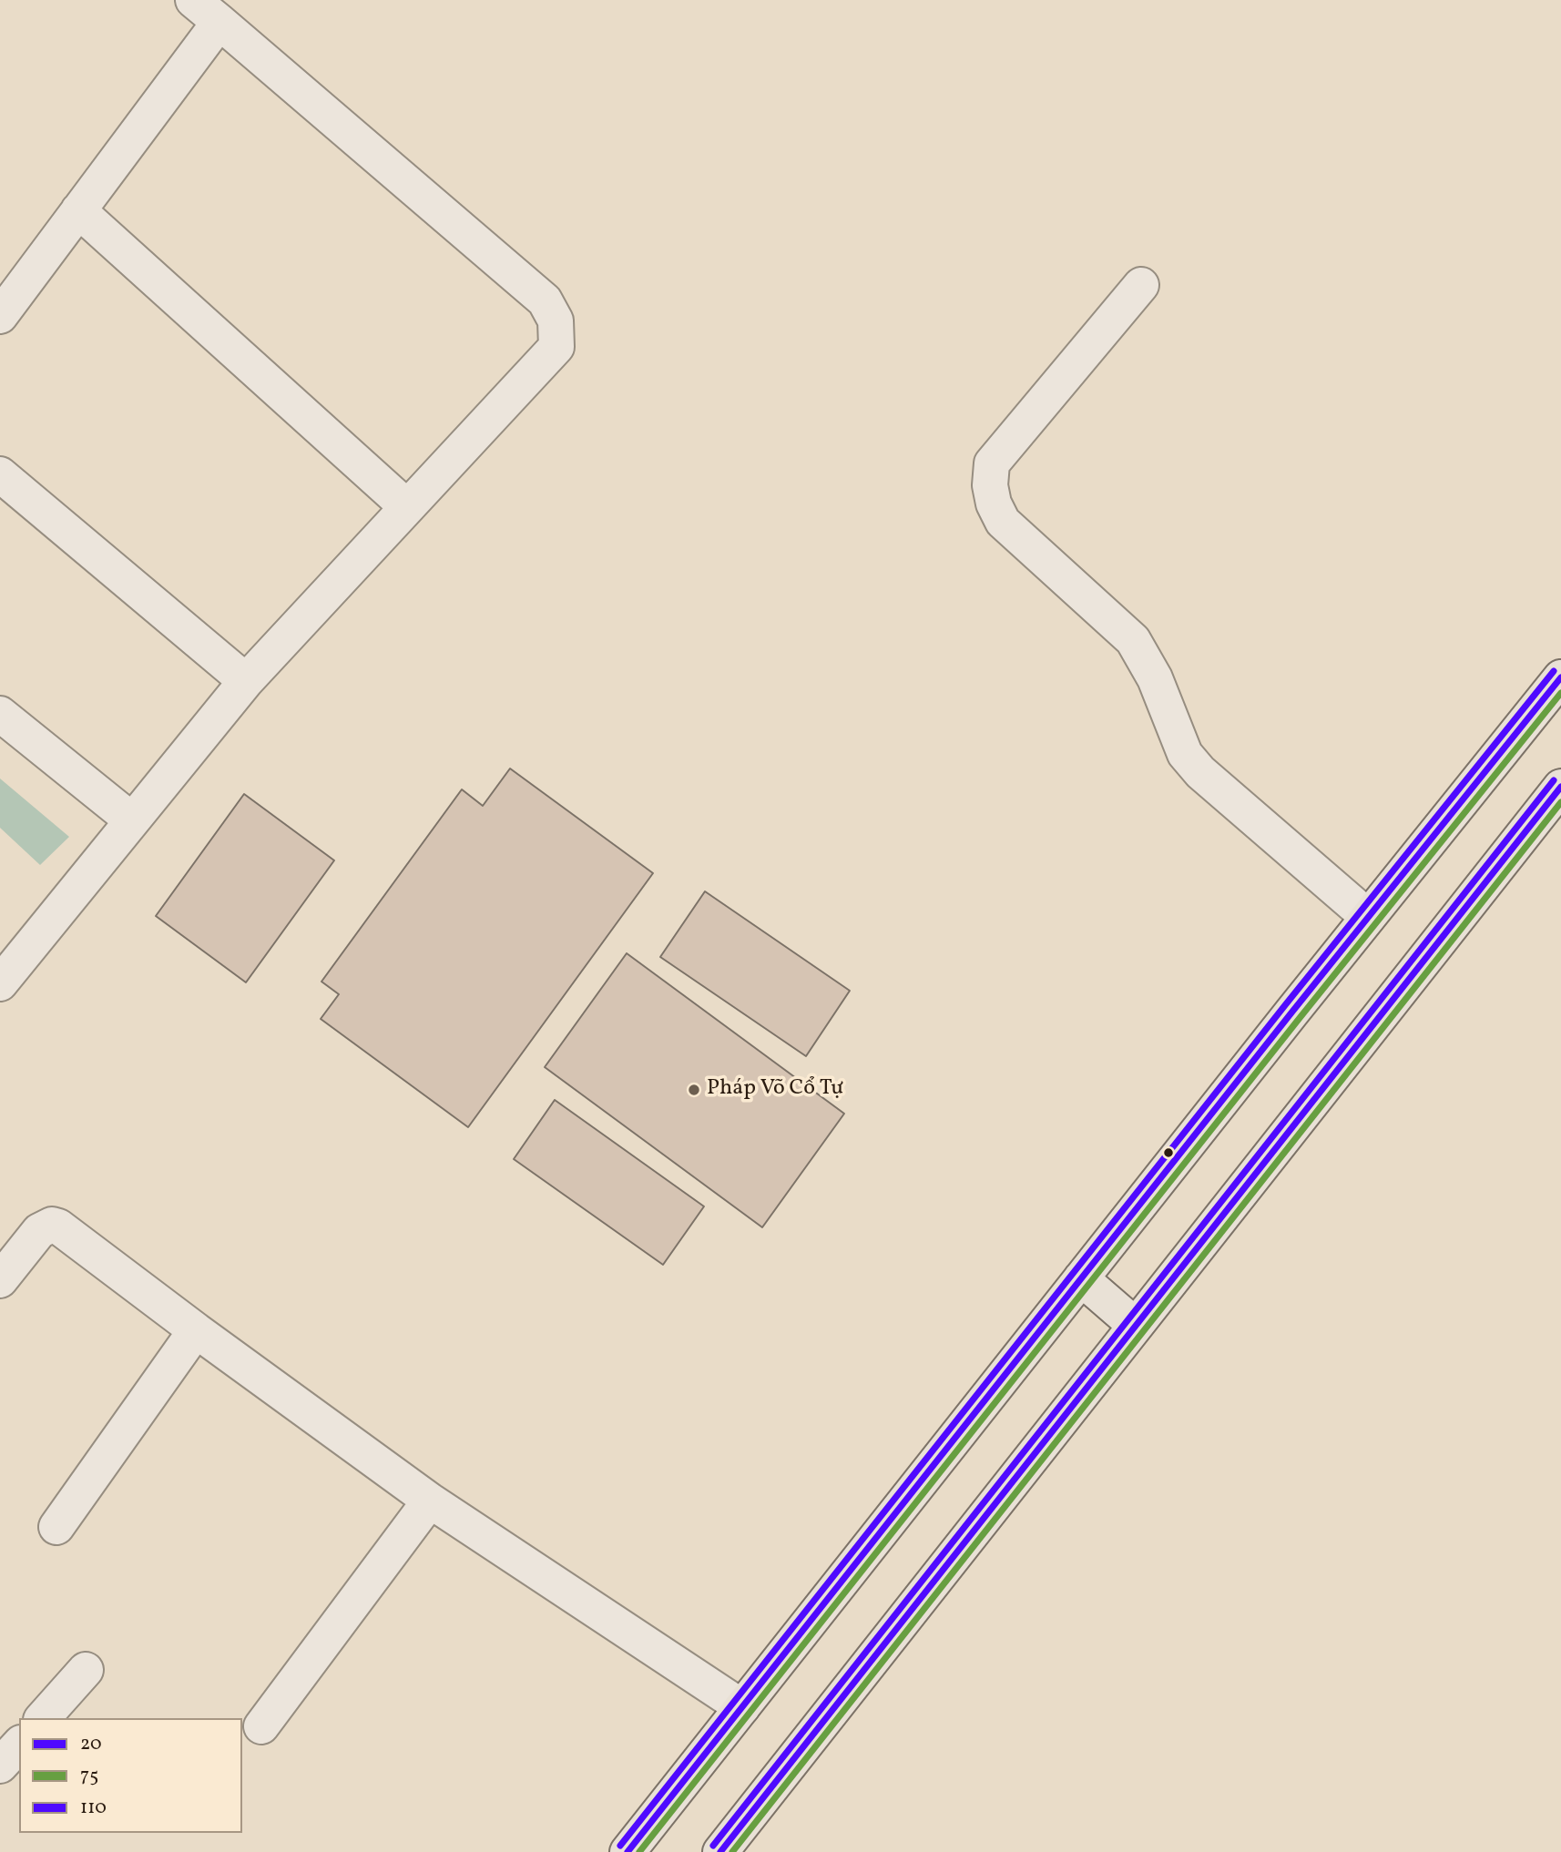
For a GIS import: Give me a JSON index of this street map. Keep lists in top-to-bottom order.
{
  "places": ["Pháp Võ Cổ Tự"],
  "lines": ["transit line 110", "transit line 20", "transit line 75"],
  "legend": ["20", "75", "110"]
}
